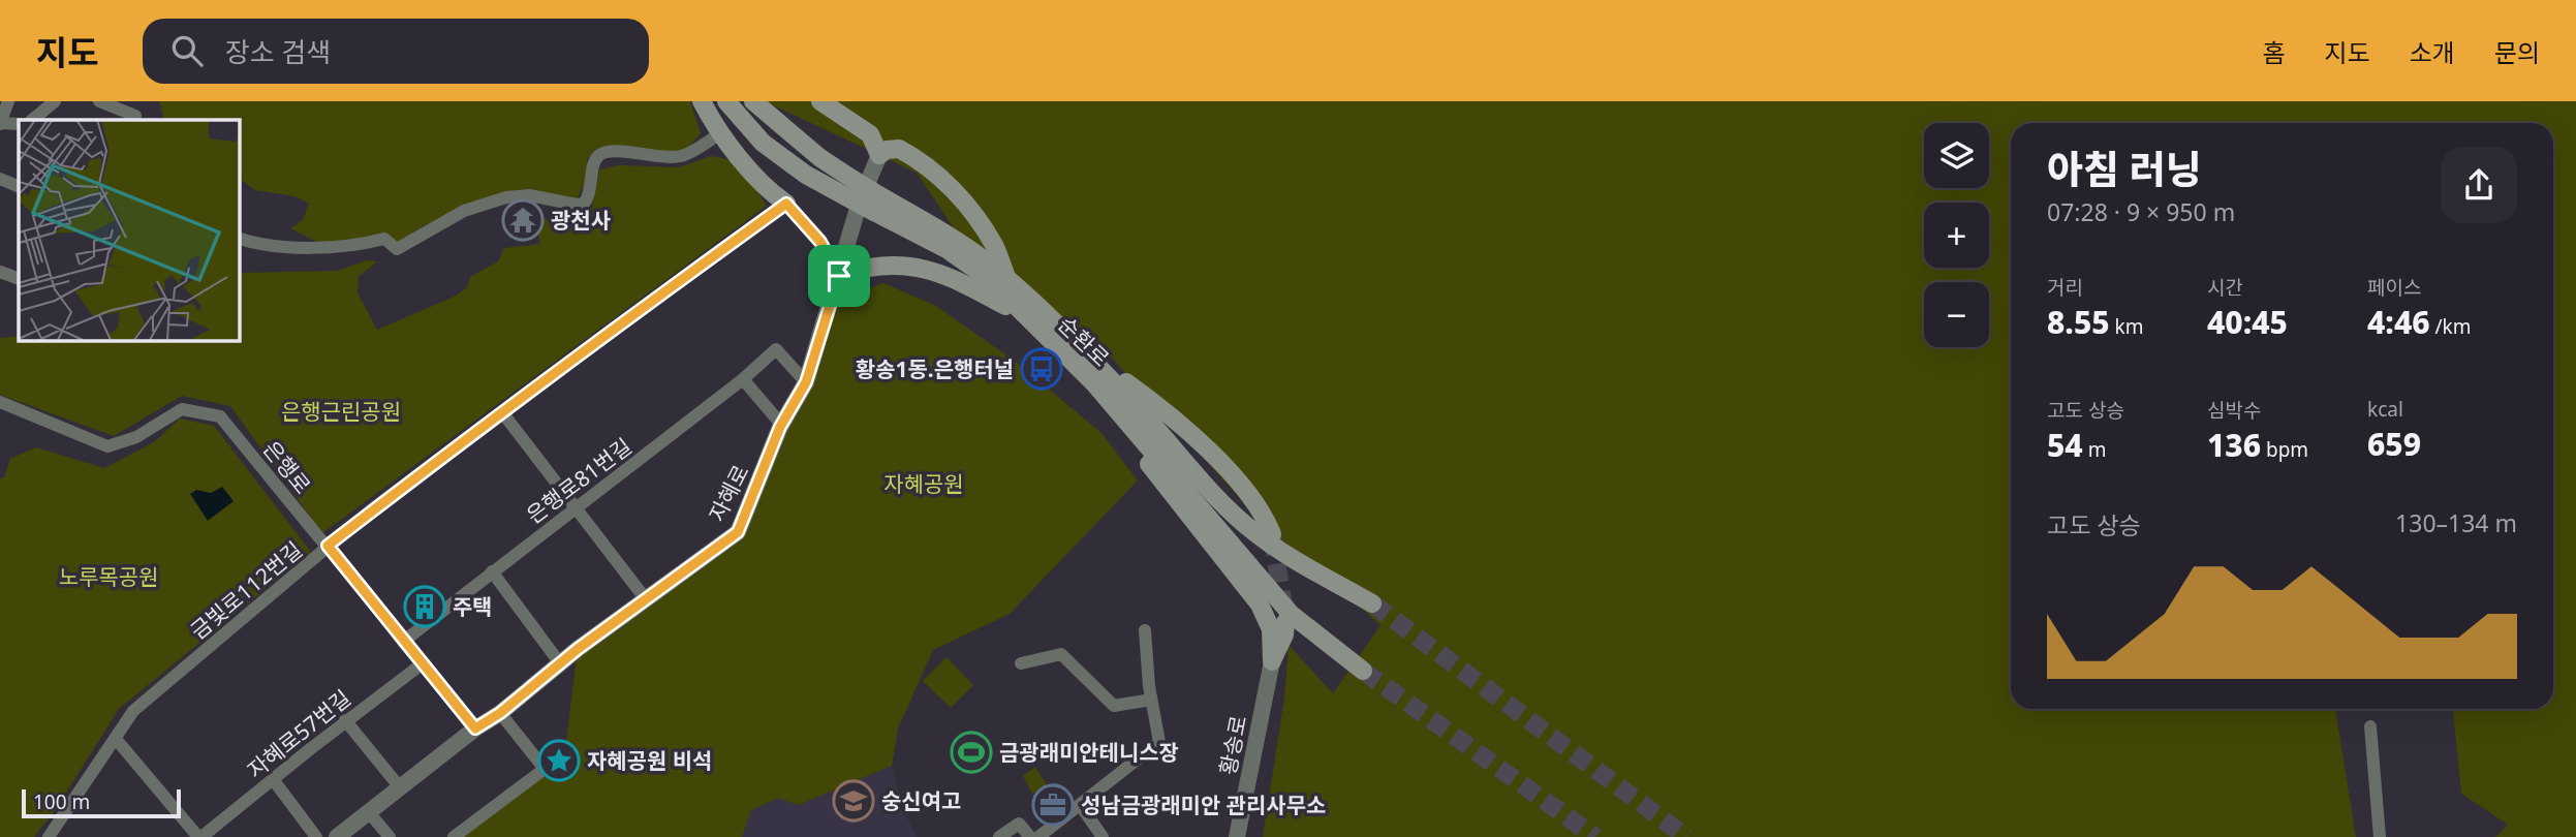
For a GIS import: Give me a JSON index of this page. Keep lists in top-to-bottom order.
{
  "streets": {
    "main road": ["순환로"],
    "street": [
      "은행로",
      "은행로81번길",
      "자혜로",
      "금빛로112번길",
      "자혜로57번길",
      "황송로"
    ]
  },
  "crossings": [
    ["은행로", "은행로81번길"],
    ["은행로", "자혜로"],
    ["은행로", "금빛로112번길"],
    ["은행로", "자혜로57번길"],
    ["은행로81번길", "자혜로"]
  ],
  "parks": ["은행근린공원", "자혜공원", "노루목공원"],
  "places": {
    "temple": ["광천사"],
    "bus stop": ["황송1동.은행터널"],
    "building": ["주택"],
    "sports": ["금광래미안테니스장"],
    "place": ["자혜공원 비석"],
    "school or university": ["숭신여고"],
    "office": ["성남금광래미안 관리사무소"]
  },
  "scale_bar": "100 m",
  "page": {
    "header": "지도",
    "search": "장소 검색",
    "nav": [
      "홈",
      "지도",
      "소개",
      "문의"
    ],
    "map_buttons": ["+", "−"],
    "heading": ["아침 러닝", "07:28 · 9 × 950 m"],
    "stats": [
      ["거리", "8.55 km"],
      ["시간", "40:45"],
      ["페이스", "4:46 /km"],
      ["고도 상승", "54 m"],
      ["심박수", "136 bpm"],
      ["kcal", "659"]
    ],
    "chart": ["고도 상승", "130–134 m"],
    "scale": "100 m"
  }
}
